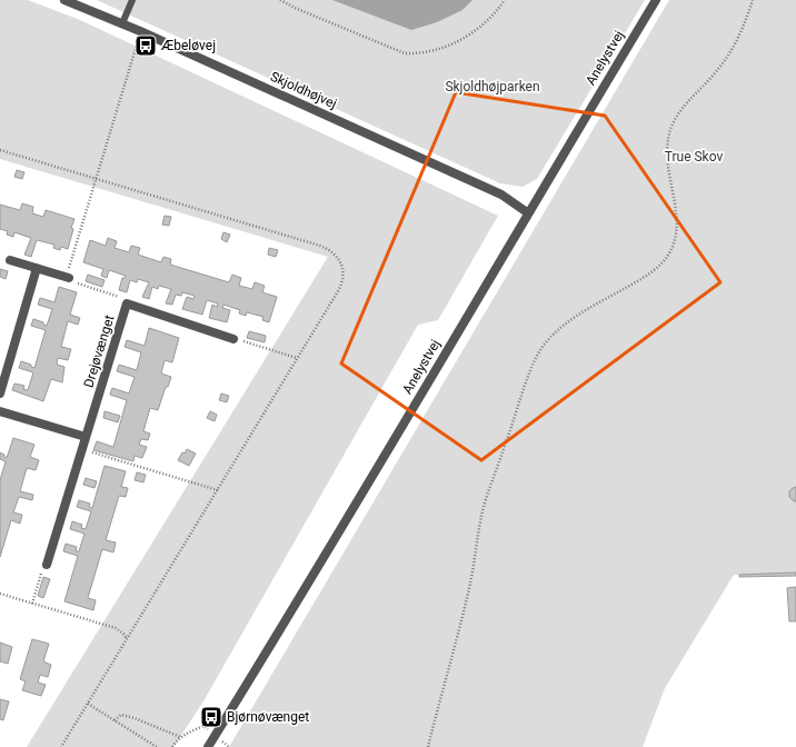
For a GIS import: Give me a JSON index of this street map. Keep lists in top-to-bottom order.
{
  "streets": {
    "street": ["Anelystvej", "Skjoldhøjvej", "Drejøvænget"]
  },
  "crossings": [
    ["Anelystvej", "Skjoldhøjvej"]
  ],
  "parks": ["Skjoldhøjparken", "True Skov"],
  "places": {
    "bus stop": ["Æbeløvej", "Bjørnøvænget"]
  }
}
